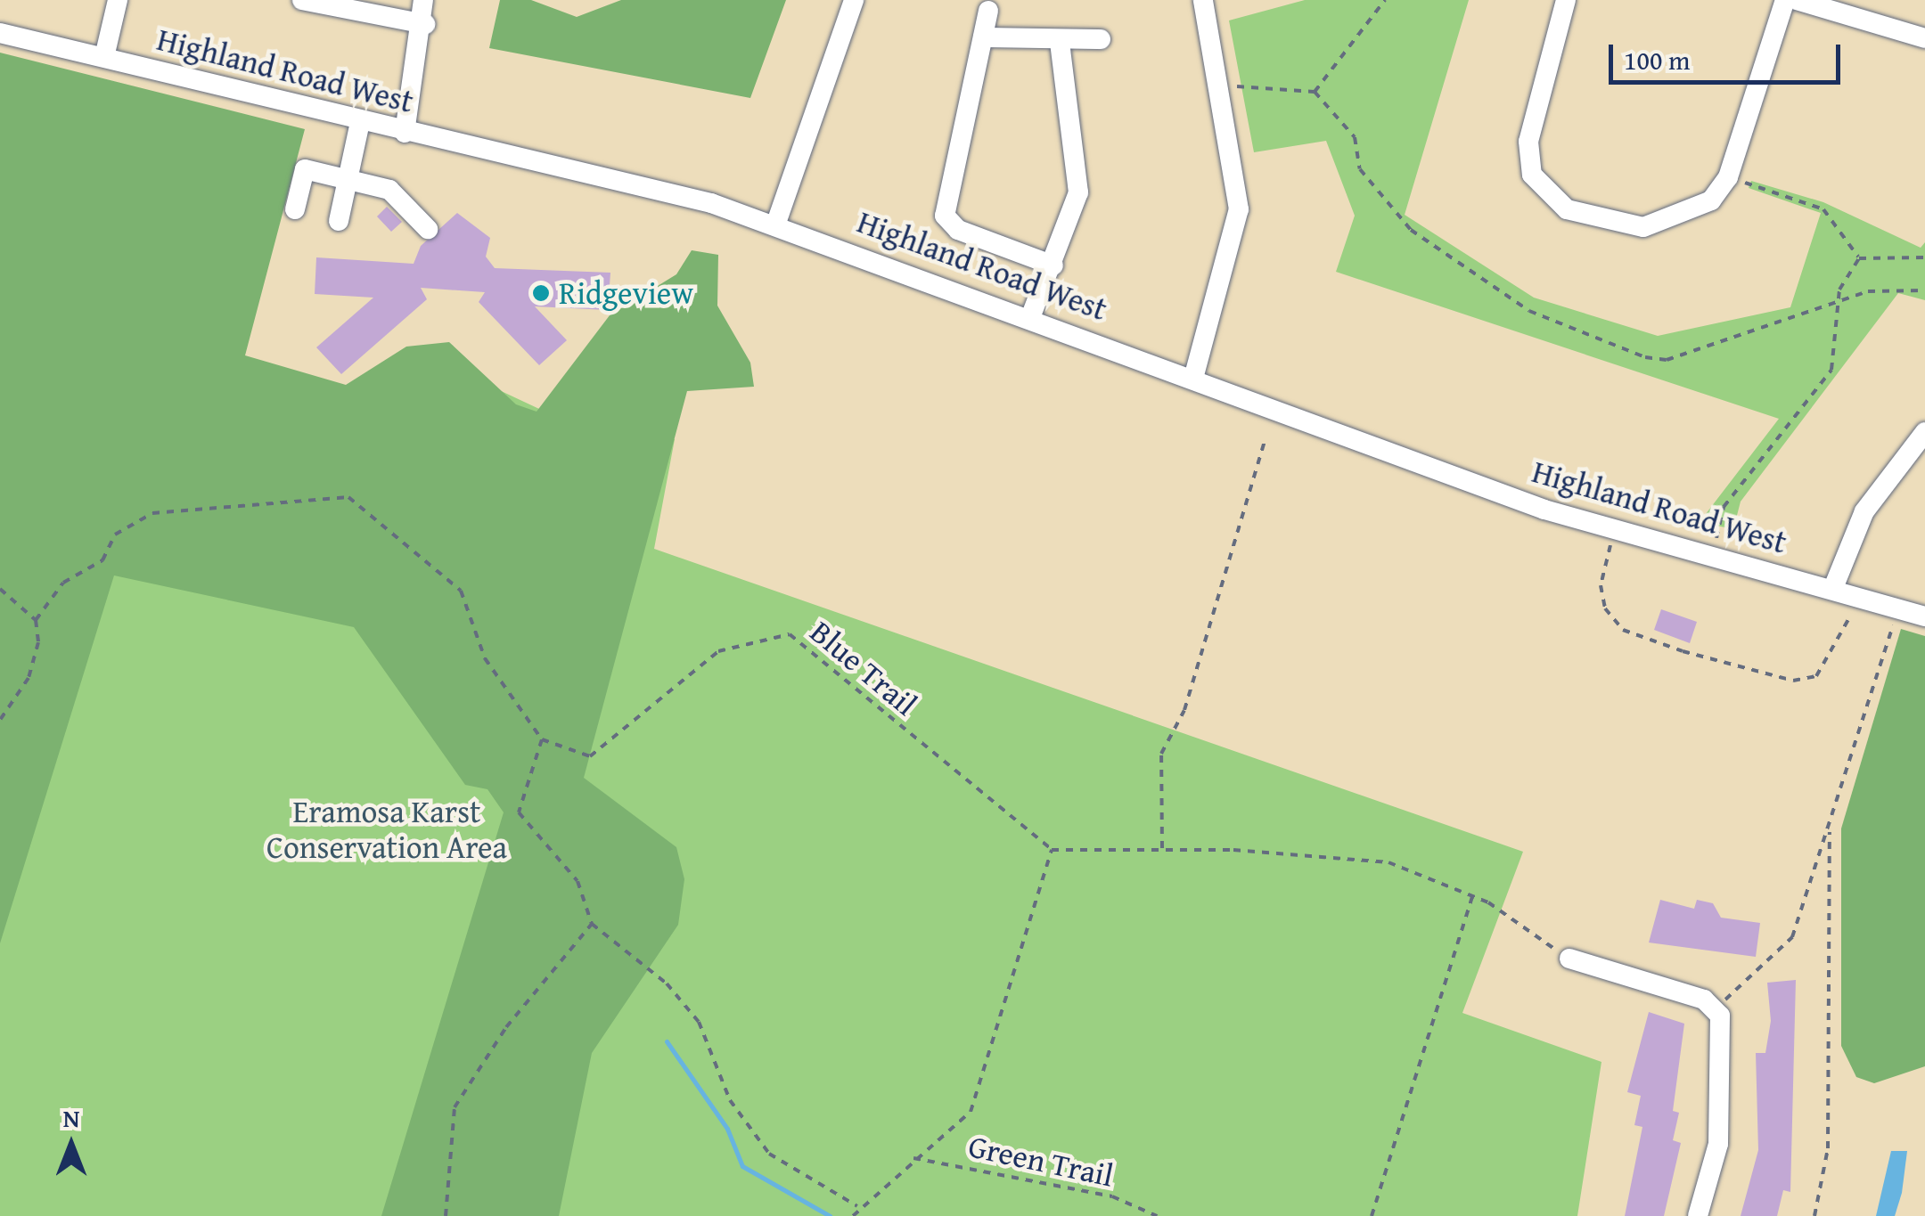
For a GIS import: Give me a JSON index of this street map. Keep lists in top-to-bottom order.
{
  "streets": {
    "street": ["Highland Road West"],
    "path": ["Blue Trail", "Green Trail"]
  },
  "parks": ["Eramosa Karst Conservation Area"],
  "places": ["Ridgeview"],
  "scale_bar": "100 m",
  "north": "top"
}
